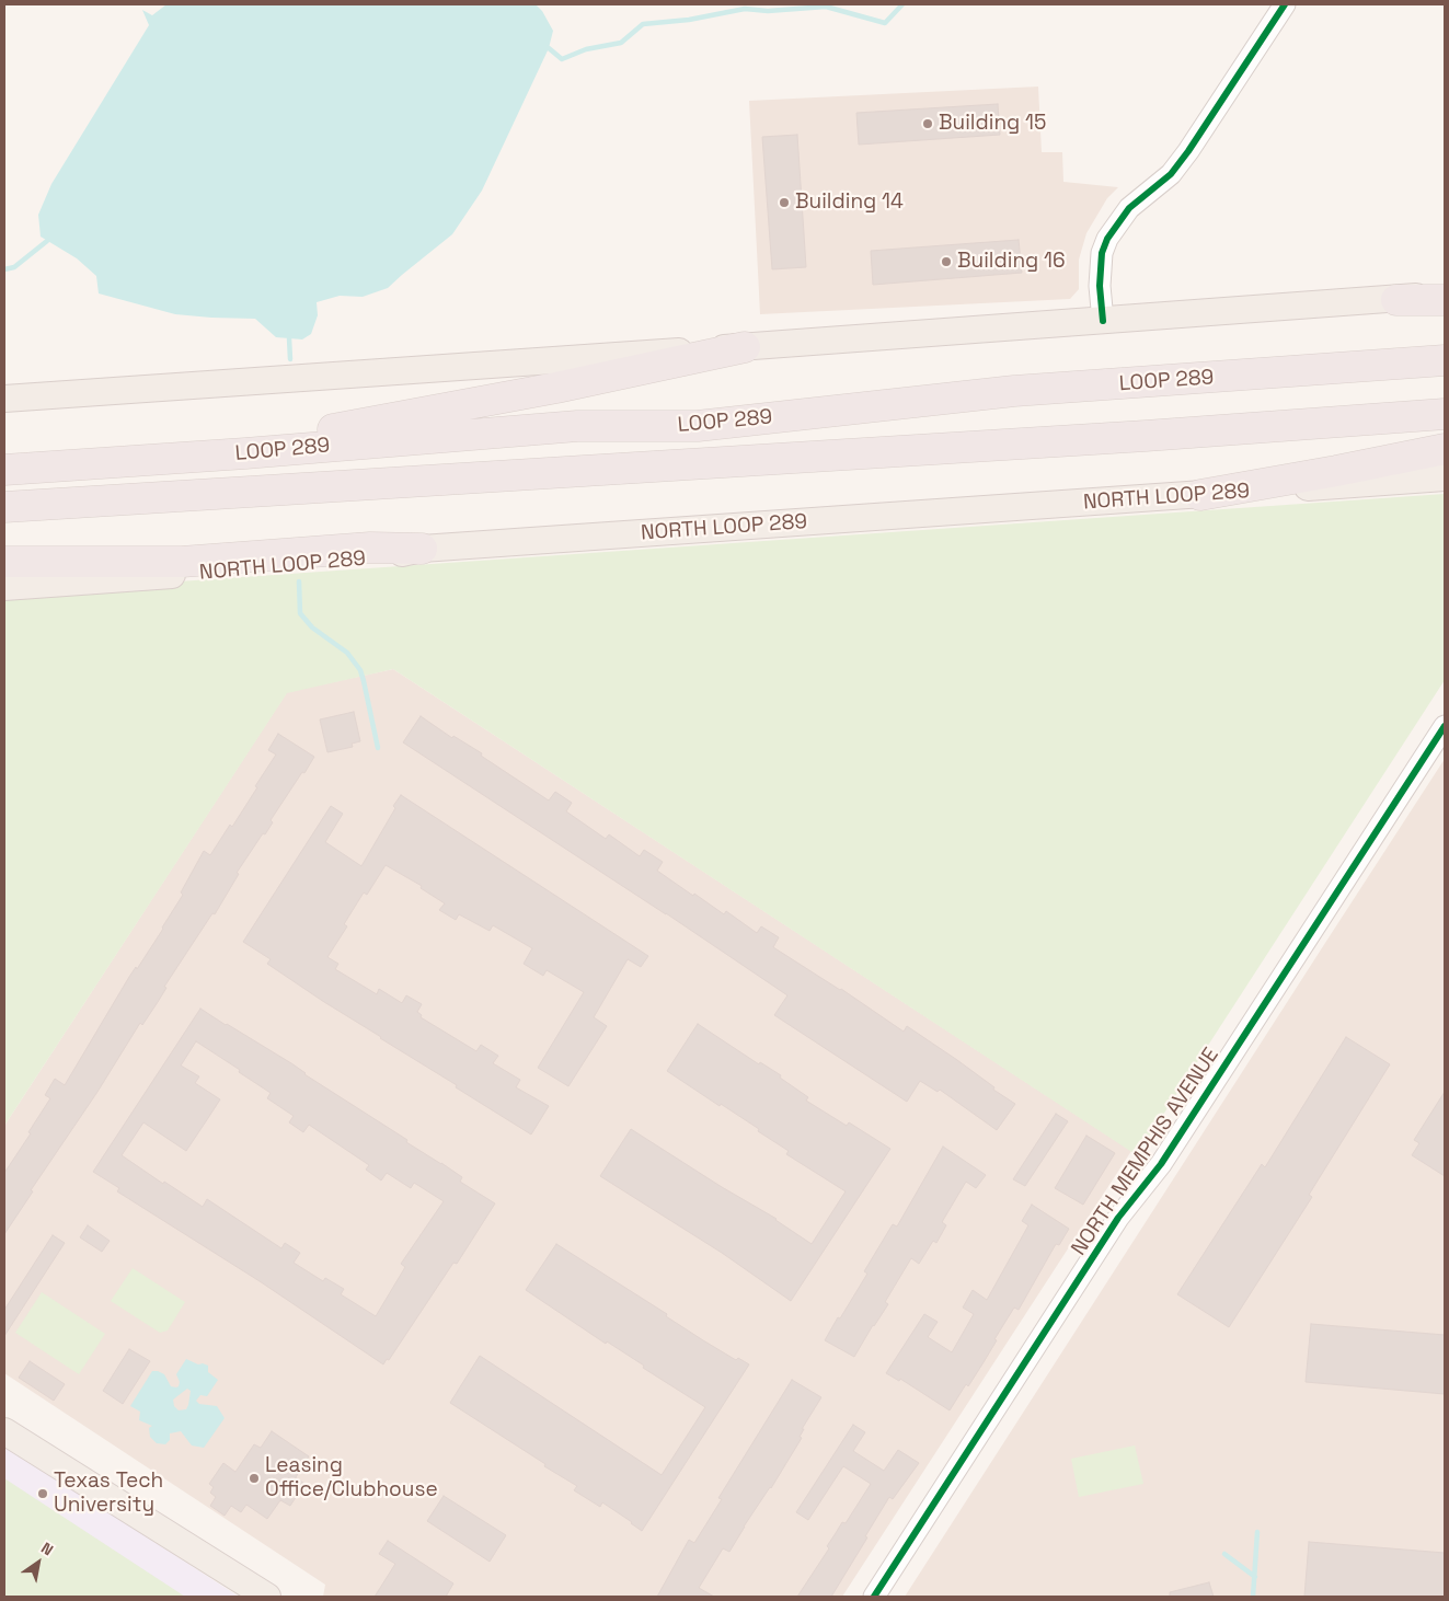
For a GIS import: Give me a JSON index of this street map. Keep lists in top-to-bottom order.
{
  "streets": {
    "highway": ["LOOP 289"],
    "main road": ["NORTH LOOP 289"],
    "street": ["NORTH MEMPHIS AVENUE"]
  },
  "places": [
    "Building 15",
    "Building 14",
    "Building 16",
    "Leasing Office/Clubhouse",
    "Texas Tech University"
  ],
  "north": "top right"
}
